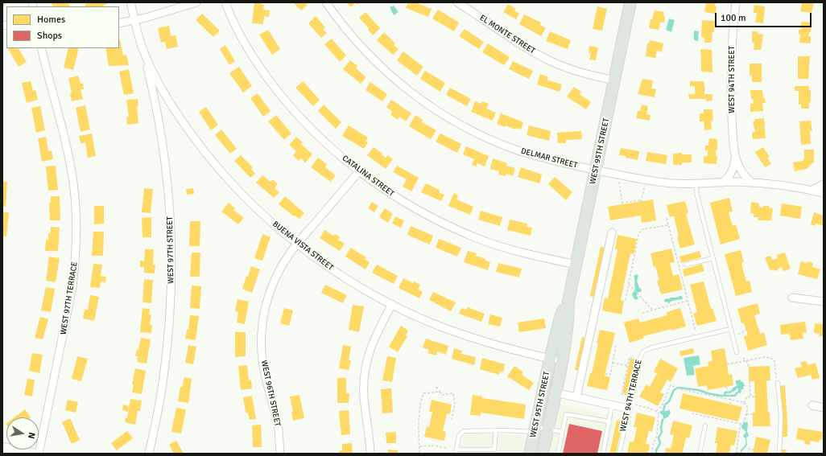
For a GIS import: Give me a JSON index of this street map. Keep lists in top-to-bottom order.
{
  "streets": {
    "main road": ["WEST 95TH STREET"],
    "street": [
      "EL MONTE STREET",
      "WEST 94TH STREET",
      "DELMAR STREET",
      "CATALINA STREET",
      "BUENA VISTA STREET",
      "WEST 97TH STREET",
      "WEST 97TH TERRACE",
      "WEST 96TH STREET"
    ],
    "lane": ["WEST 94TH TERRACE"]
  },
  "crossings": [
    ["EL MONTE STREET", "WEST 95TH STREET"],
    ["WEST 94TH STREET", "DELMAR STREET"],
    ["WEST 95TH STREET", "DELMAR STREET"],
    ["WEST 95TH STREET", "CATALINA STREET"],
    ["WEST 95TH STREET", "BUENA VISTA STREET"],
    ["CATALINA STREET", "WEST 96TH STREET"],
    ["BUENA VISTA STREET", "WEST 97TH STREET"],
    ["BUENA VISTA STREET", "WEST 96TH STREET"]
  ],
  "legend": ["Homes", "Shops"],
  "scale_bar": "100 m",
  "north": "right"
}
